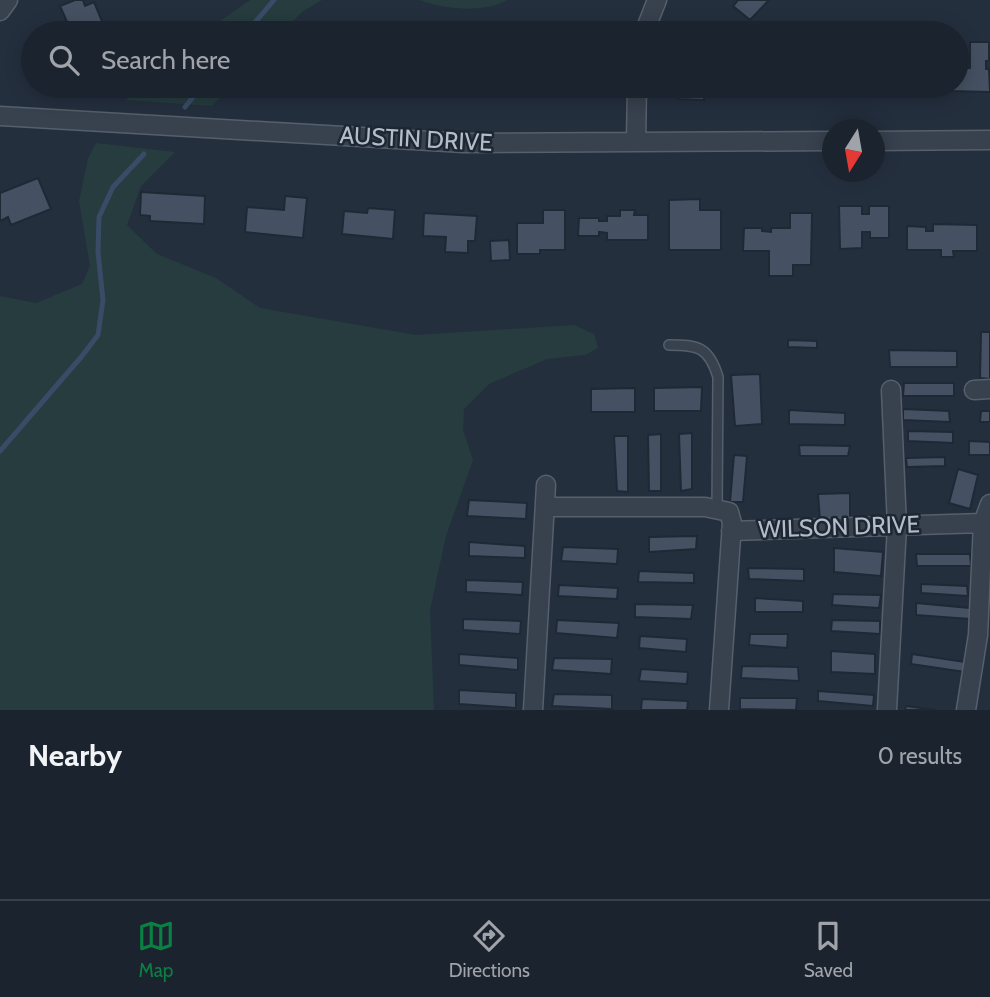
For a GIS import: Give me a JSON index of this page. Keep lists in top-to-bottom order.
{
  "streets": {
    "street": ["AUSTIN DRIVE", "WILSON DRIVE"]
  },
  "north": "bottom",
  "page": {
    "search": "Search here",
    "heading": ["Nearby", "0 results"],
    "nav": ["Map", "Directions", "Saved"]
  }
}
